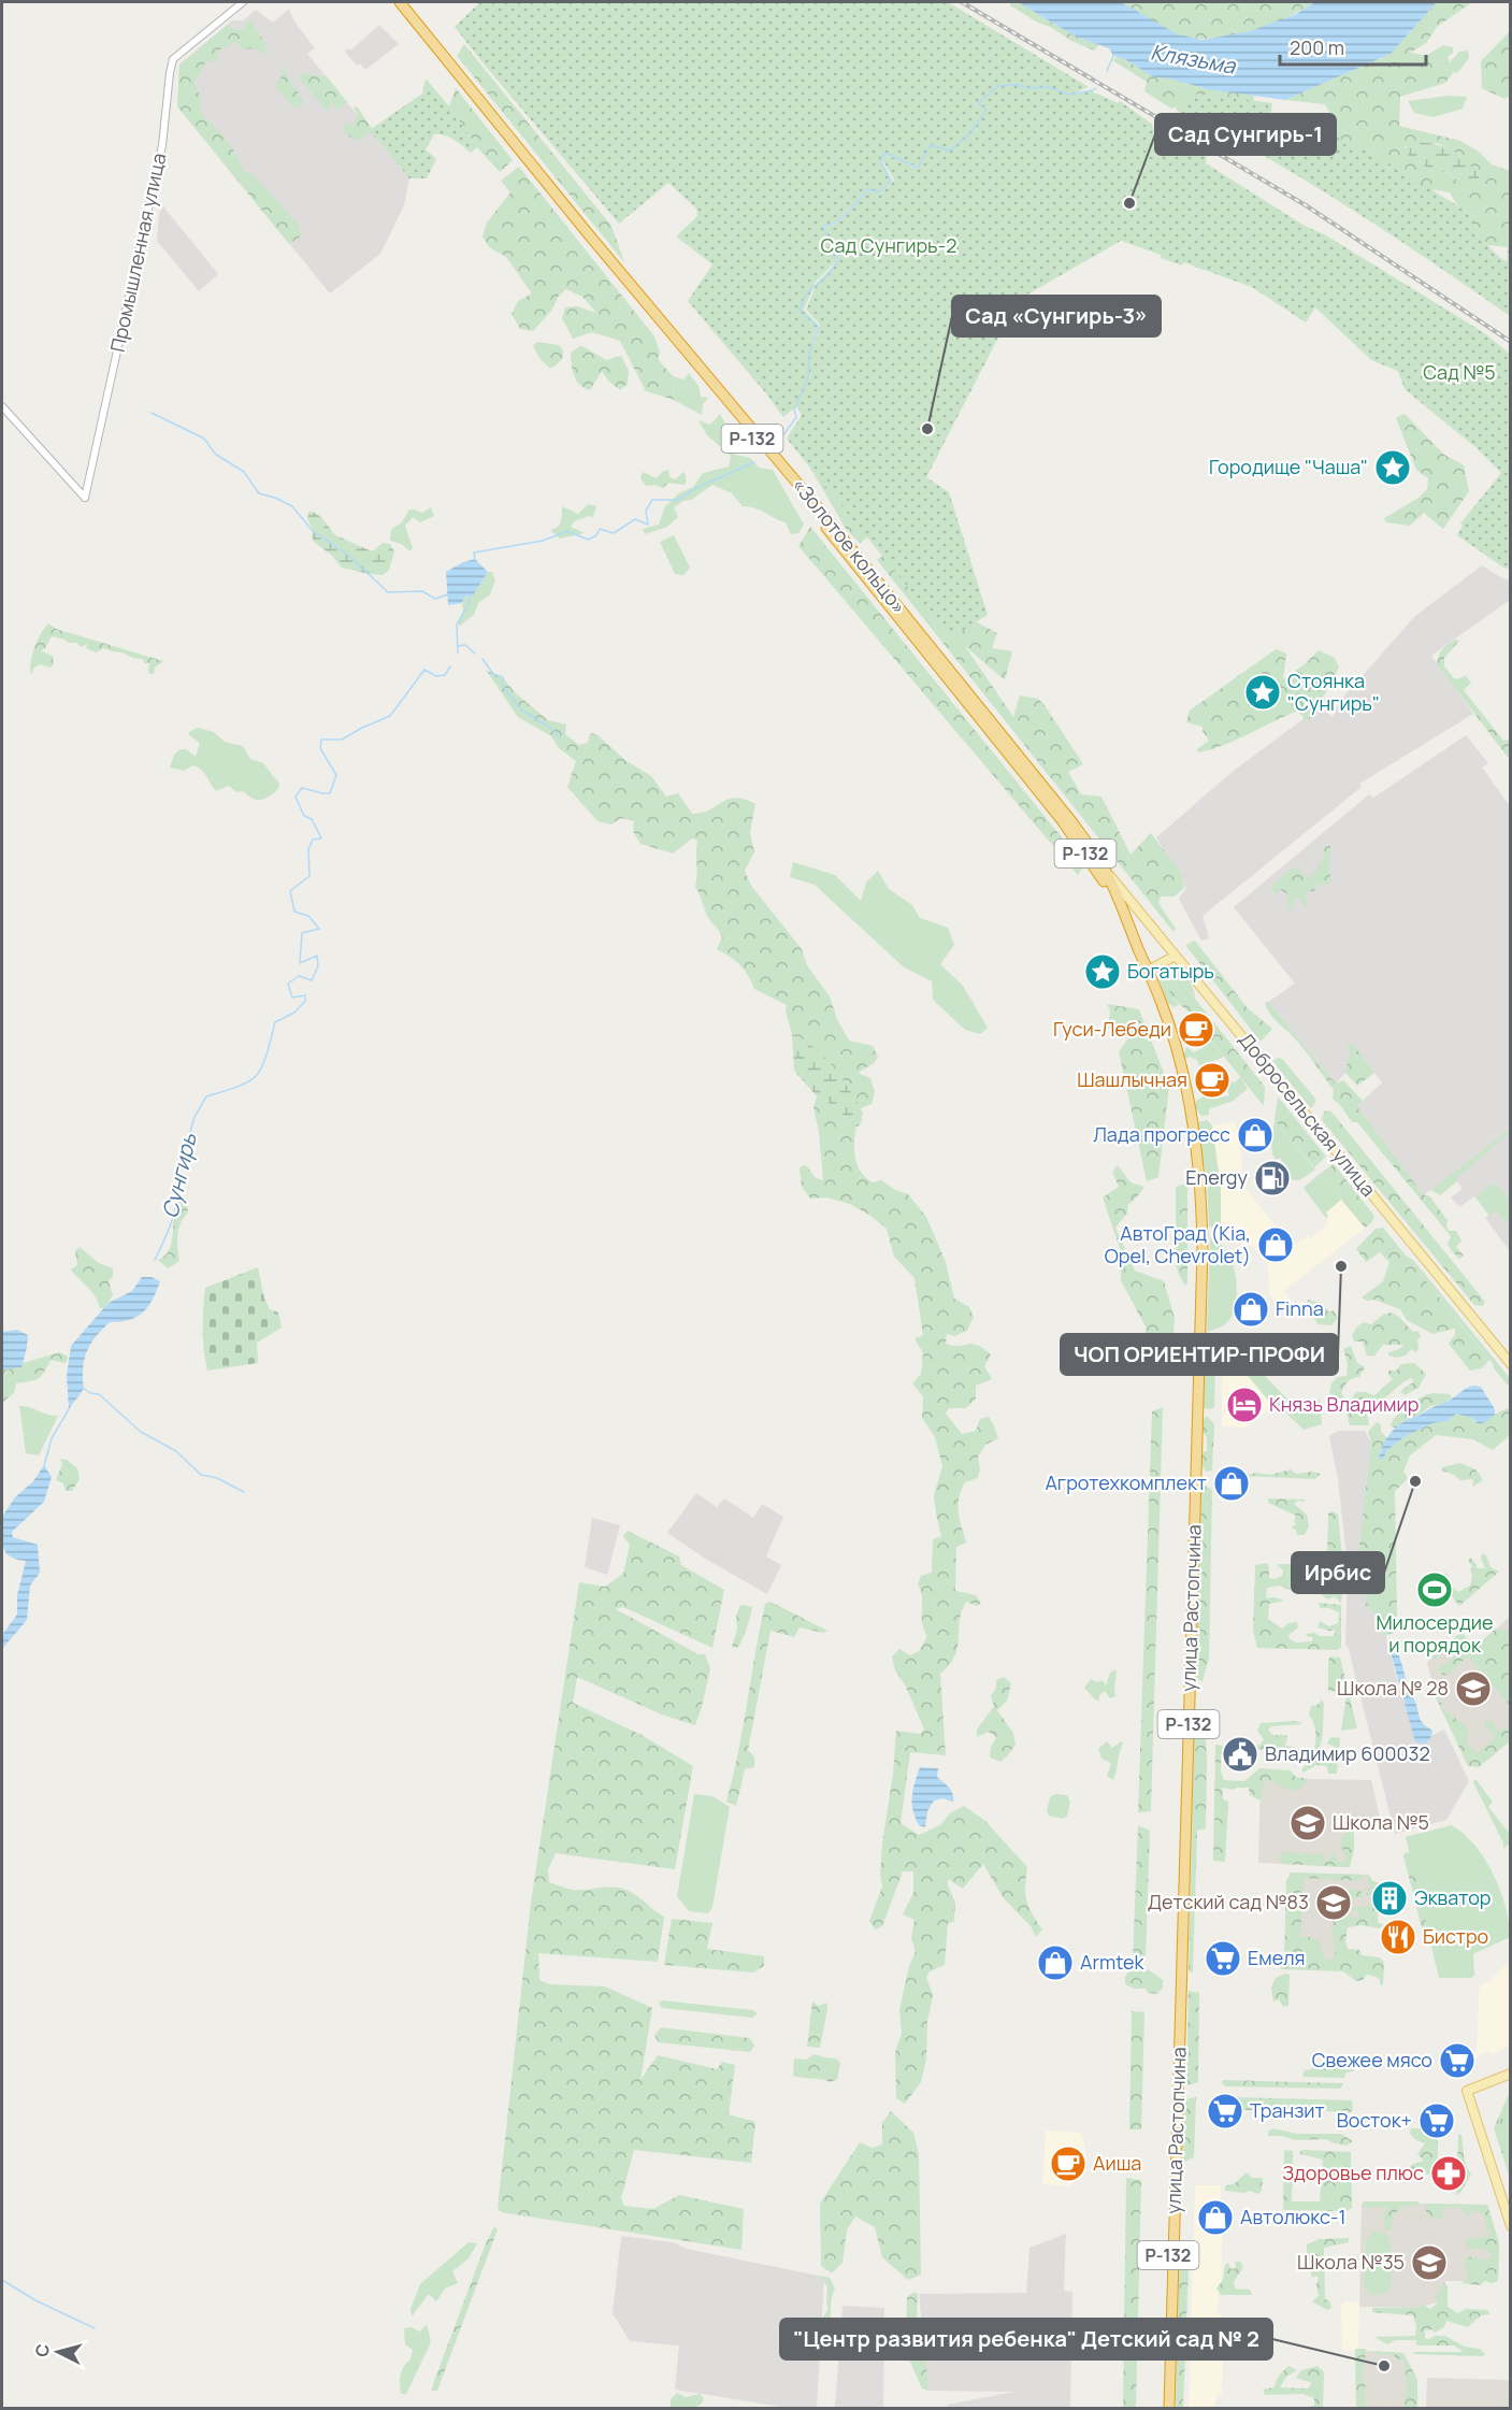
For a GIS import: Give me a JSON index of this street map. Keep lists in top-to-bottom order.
{
  "streets": {
    "highway": ["Р-132", "«Золотое кольцо»", "улица Растопчина"],
    "main road": ["Добросельская улица"],
    "street": ["Промышленная улица"]
  },
  "crossings": [
    ["Р-132", "«Золотое кольцо»"],
    ["«Золотое кольцо»", "Добросельская улица"],
    ["«Золотое кольцо»", "улица Растопчина"],
    ["Добросельская улица", "улица Растопчина"]
  ],
  "water": ["Клязьма", "Сунгирь"],
  "parks": ["Сад Сунгирь-2", "Сад №5"],
  "places": {
    "other": [
      "Сад Сунгирь-1",
      "Сад «Сунгирь-3»",
      "ЧОП ОРИЕНТИР-ПРОФИ",
      "Ирбис",
      "\"Центр развития ребенка\" Детский сад № 2"
    ],
    "place": ["Городище \"Чаша\"", "Стоянка \"Сунгирь\"", "Богатырь"],
    "cafe": ["Гуси-Лебеди", "Шашлычная", "Аиша"],
    "shop": [
      "Лада прогресс",
      "АвтоГрад (Kia, Opel, Chevrolet)",
      "Finna",
      "Агротехкомплект",
      "Armtek",
      "Автолюкс-1"
    ],
    "fuel station": ["Energy"],
    "hotel": ["Князь Владимир"],
    "sports": ["Милосердие и порядок"],
    "school or university": [
      "Школа № 28",
      "Школа №5",
      "Детский сад №83",
      "Школа №35"
    ],
    "public building": ["Владимир 600032"],
    "building": ["Экватор"],
    "restaurant": ["Бистро"],
    "supermarket": [
      "Емеля",
      "Свежее мясо",
      "Транзит",
      "Восток+"
    ],
    "pharmacy": ["Здоровье плюс"]
  },
  "scale_bar": "200 m",
  "north": "left"
}
